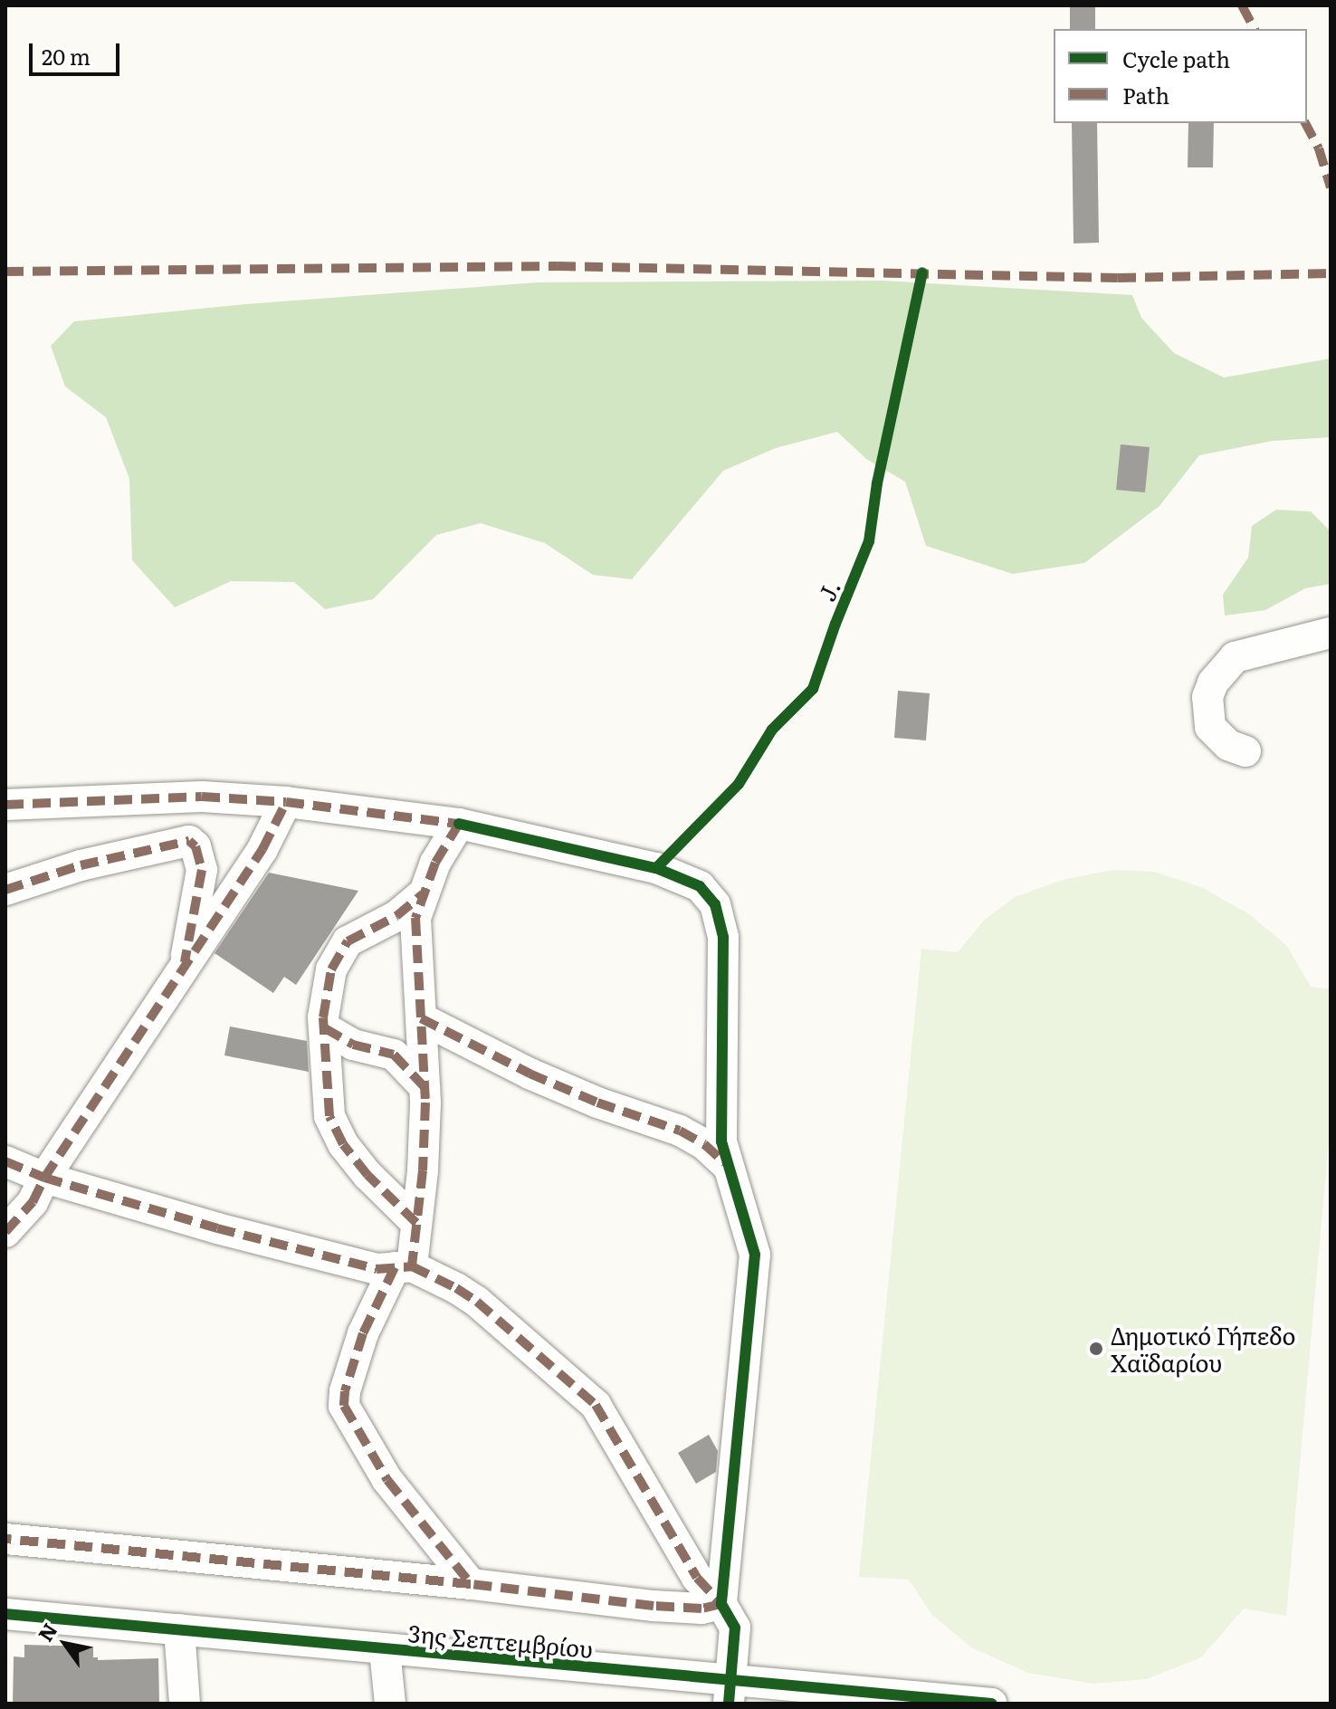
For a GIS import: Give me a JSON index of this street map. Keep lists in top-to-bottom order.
{
  "streets": {
    "street": ["3ης Σεπτεμβρίου"],
    "cycle path": ["J."]
  },
  "places": ["Δημοτικό Γήπεδο Χαϊδαρίου"],
  "legend": ["Cycle path", "Path"],
  "scale_bar": "20 m",
  "north": "top left"
}
